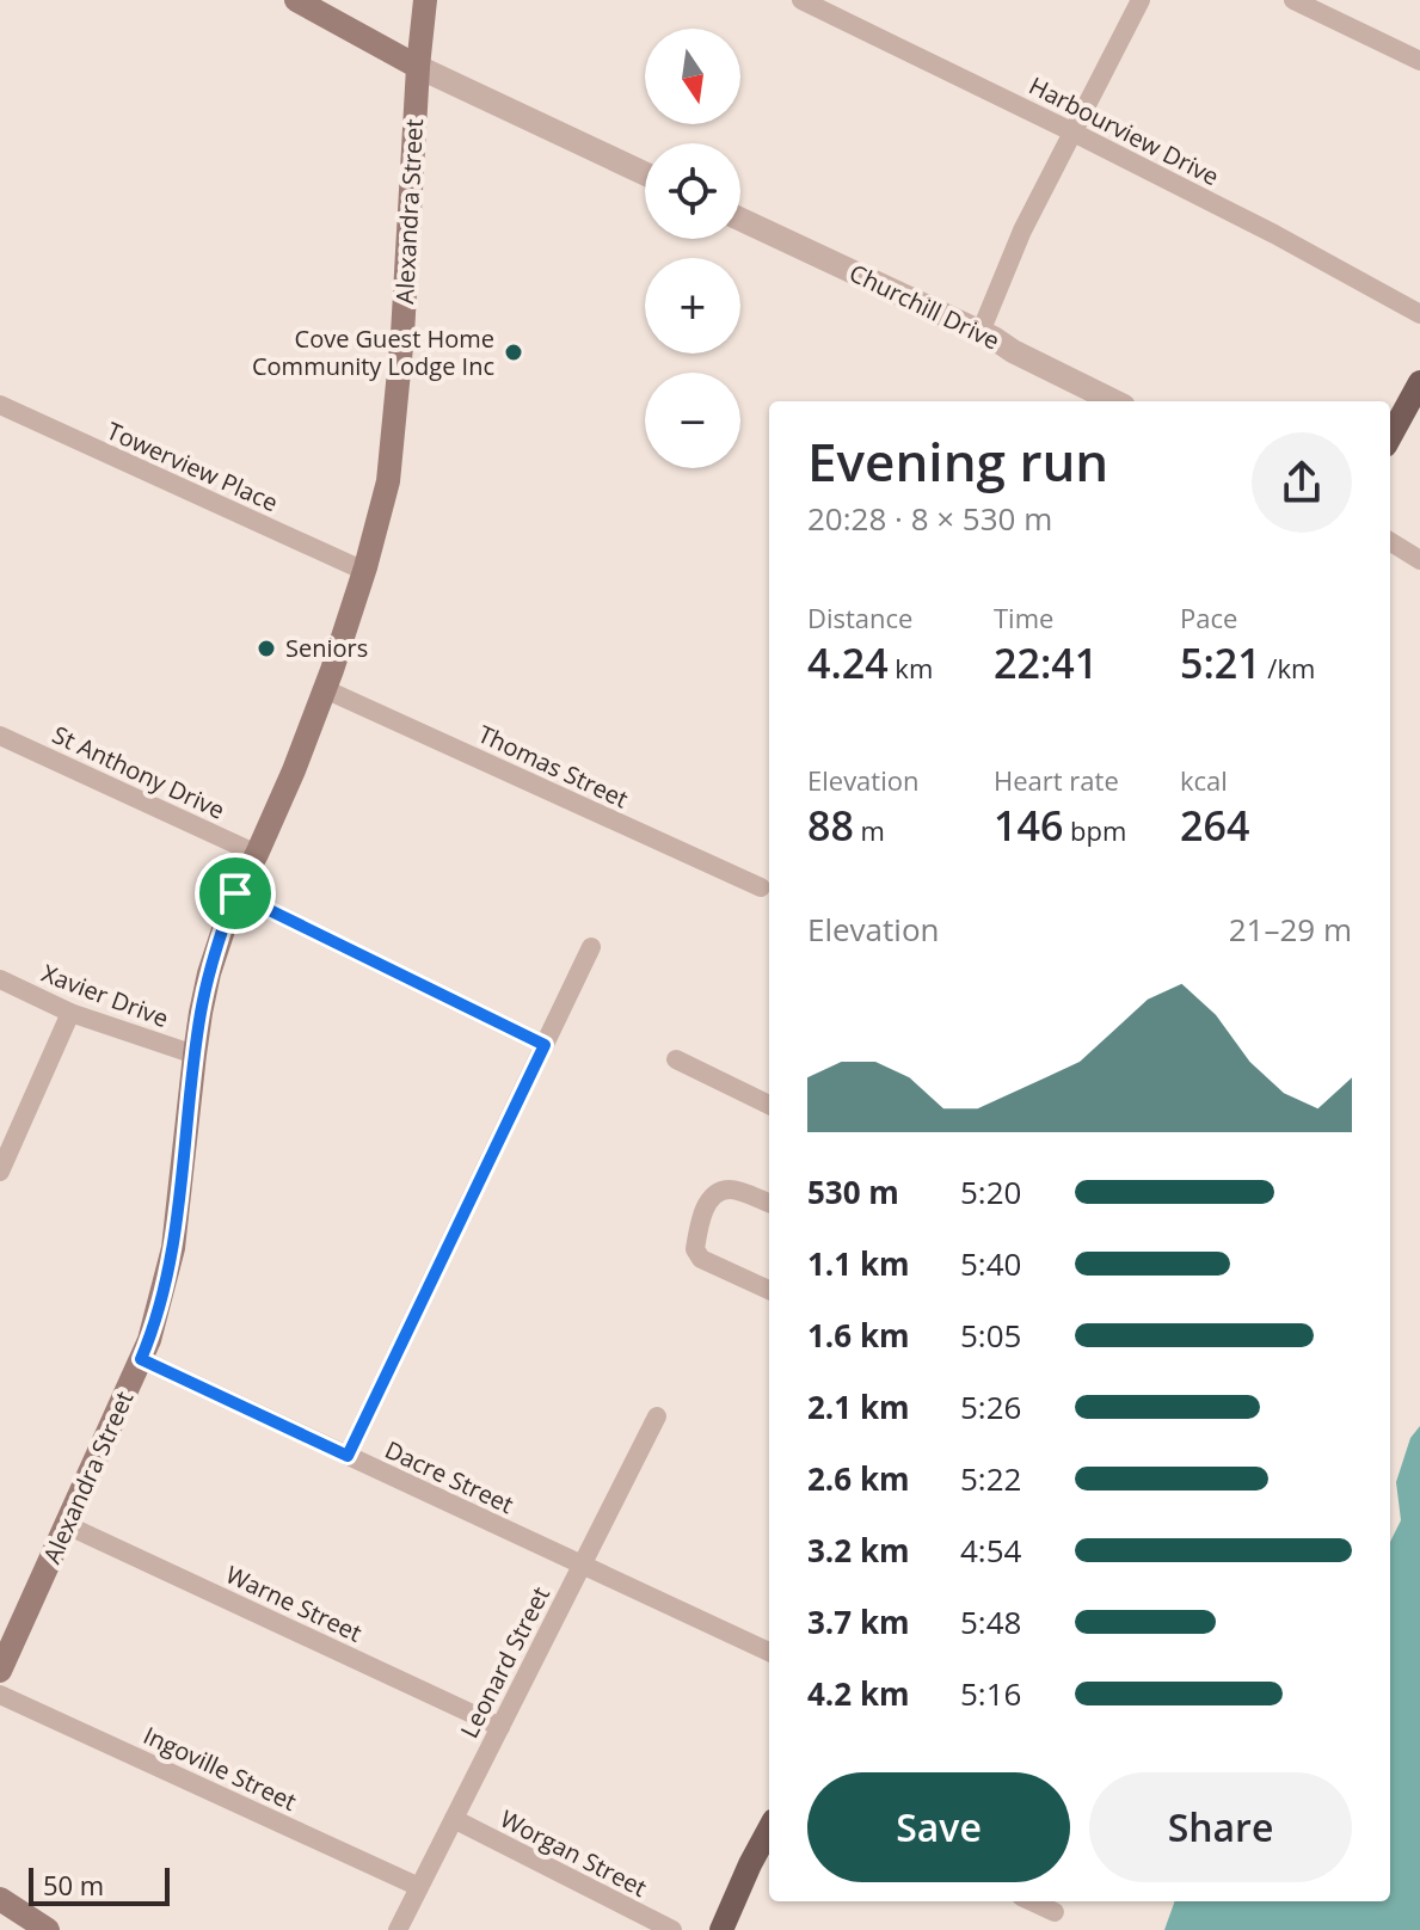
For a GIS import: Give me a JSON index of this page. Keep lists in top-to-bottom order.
{
  "streets": {
    "main road": ["Alexandra Street"],
    "street": [
      "Harbourview Drive",
      "Churchill Drive",
      "Towerview Place",
      "Thomas Street",
      "St Anthony Drive",
      "Xavier Drive",
      "Dacre Street",
      "Warne Street",
      "Leonard Street",
      "Ingoville Street",
      "Worgan Street"
    ]
  },
  "crossings": [
    ["Alexandra Street", "Towerview Place"],
    ["Alexandra Street", "Thomas Street"],
    ["Alexandra Street", "St Anthony Drive"],
    ["Alexandra Street", "Xavier Drive"],
    ["Alexandra Street", "Dacre Street"],
    ["Alexandra Street", "Warne Street"],
    ["Dacre Street", "Leonard Street"],
    ["Warne Street", "Leonard Street"],
    ["Leonard Street", "Ingoville Street"],
    ["Leonard Street", "Worgan Street"]
  ],
  "places": ["Cove Guest Home Community Lodge Inc", "Seniors"],
  "scale_bar": "50 m",
  "north": "bottom",
  "page": {
    "map_buttons": ["+", "−"],
    "heading": ["Evening run", "20:28 · 8 × 530 m"],
    "stats": [
      ["Distance", "4.24 km"],
      ["Time", "22:41"],
      ["Pace", "5:21 /km"],
      ["Elevation", "88 m"],
      ["Heart rate", "146 bpm"],
      ["kcal", "264"]
    ],
    "chart": ["Elevation", "21–29 m"],
    "list": [
      {
        "name": "530 m",
        "note": "5:20"
      },
      {
        "name": "1.1 km",
        "note": "5:40"
      },
      {
        "name": "1.6 km",
        "note": "5:05"
      },
      {
        "name": "2.1 km",
        "note": "5:26"
      },
      {
        "name": "2.6 km",
        "note": "5:22"
      },
      {
        "name": "3.2 km",
        "note": "4:54"
      },
      {
        "name": "3.7 km",
        "note": "5:48"
      },
      {
        "name": "4.2 km",
        "note": "5:16"
      }
    ],
    "buttons": ["Save", "Share"],
    "scale": "50 m"
  }
}
